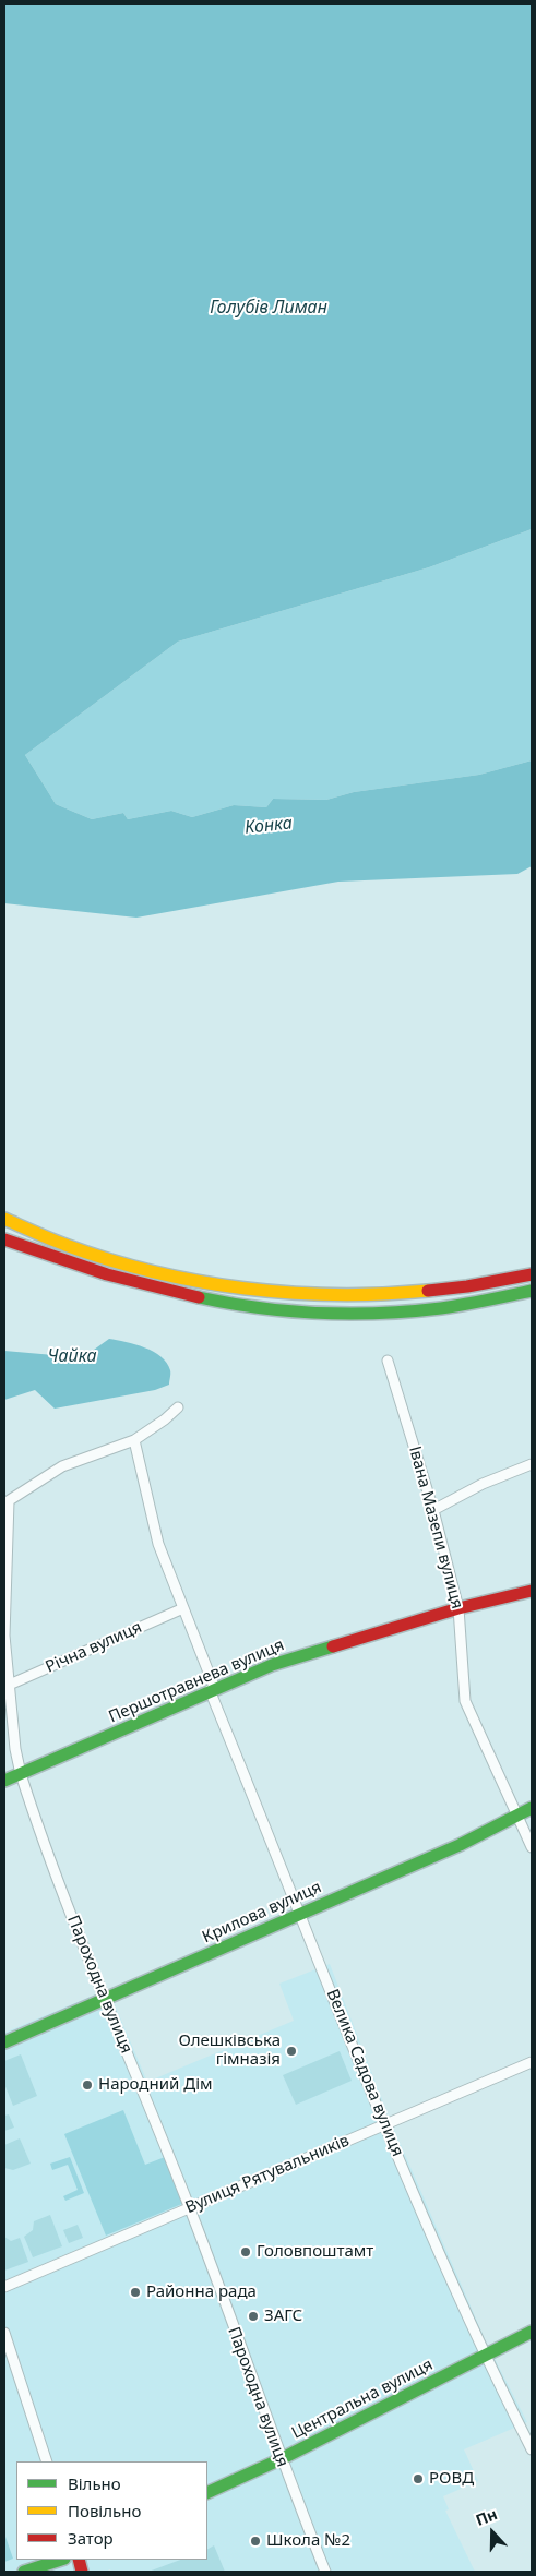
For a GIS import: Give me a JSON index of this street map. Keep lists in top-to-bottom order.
{
  "streets": {
    "main road": ["Першотравнева вулиця", "Крилова вулиця", "Центральна вулиця"],
    "street": [
      "Івана Мазепи вулиця",
      "Річна вулиця",
      "Пароходна вулиця",
      "Велика Садова вулиця",
      "Вулиця Рятувальників"
    ]
  },
  "crossings": [
    ["Івана Мазепи вулиця", "Першотравнева вулиця"],
    ["Івана Мазепи вулиця", "Крилова вулиця"],
    ["Річна вулиця", "Пароходна вулиця"],
    ["Річна вулиця", "Велика Садова вулиця"],
    ["Першотравнева вулиця", "Пароходна вулиця"],
    ["Першотравнева вулиця", "Велика Садова вулиця"],
    ["Крилова вулиця", "Пароходна вулиця"],
    ["Крилова вулиця", "Велика Садова вулиця"],
    ["Пароходна вулиця", "Вулиця Рятувальників"],
    ["Пароходна вулиця", "Центральна вулиця"],
    ["Велика Садова вулиця", "Вулиця Рятувальників"],
    ["Велика Садова вулиця", "Центральна вулиця"]
  ],
  "water": ["Голубів Лиман", "Конка", "Чайка"],
  "places": [
    "Олешківська гімназія",
    "Народний Дім",
    "Головпоштамт",
    "Районна рада",
    "ЗАГС",
    "РОВД",
    "Школа №2"
  ],
  "legend": ["Вільно", "Повільно", "Затор"],
  "north": "top"
}
